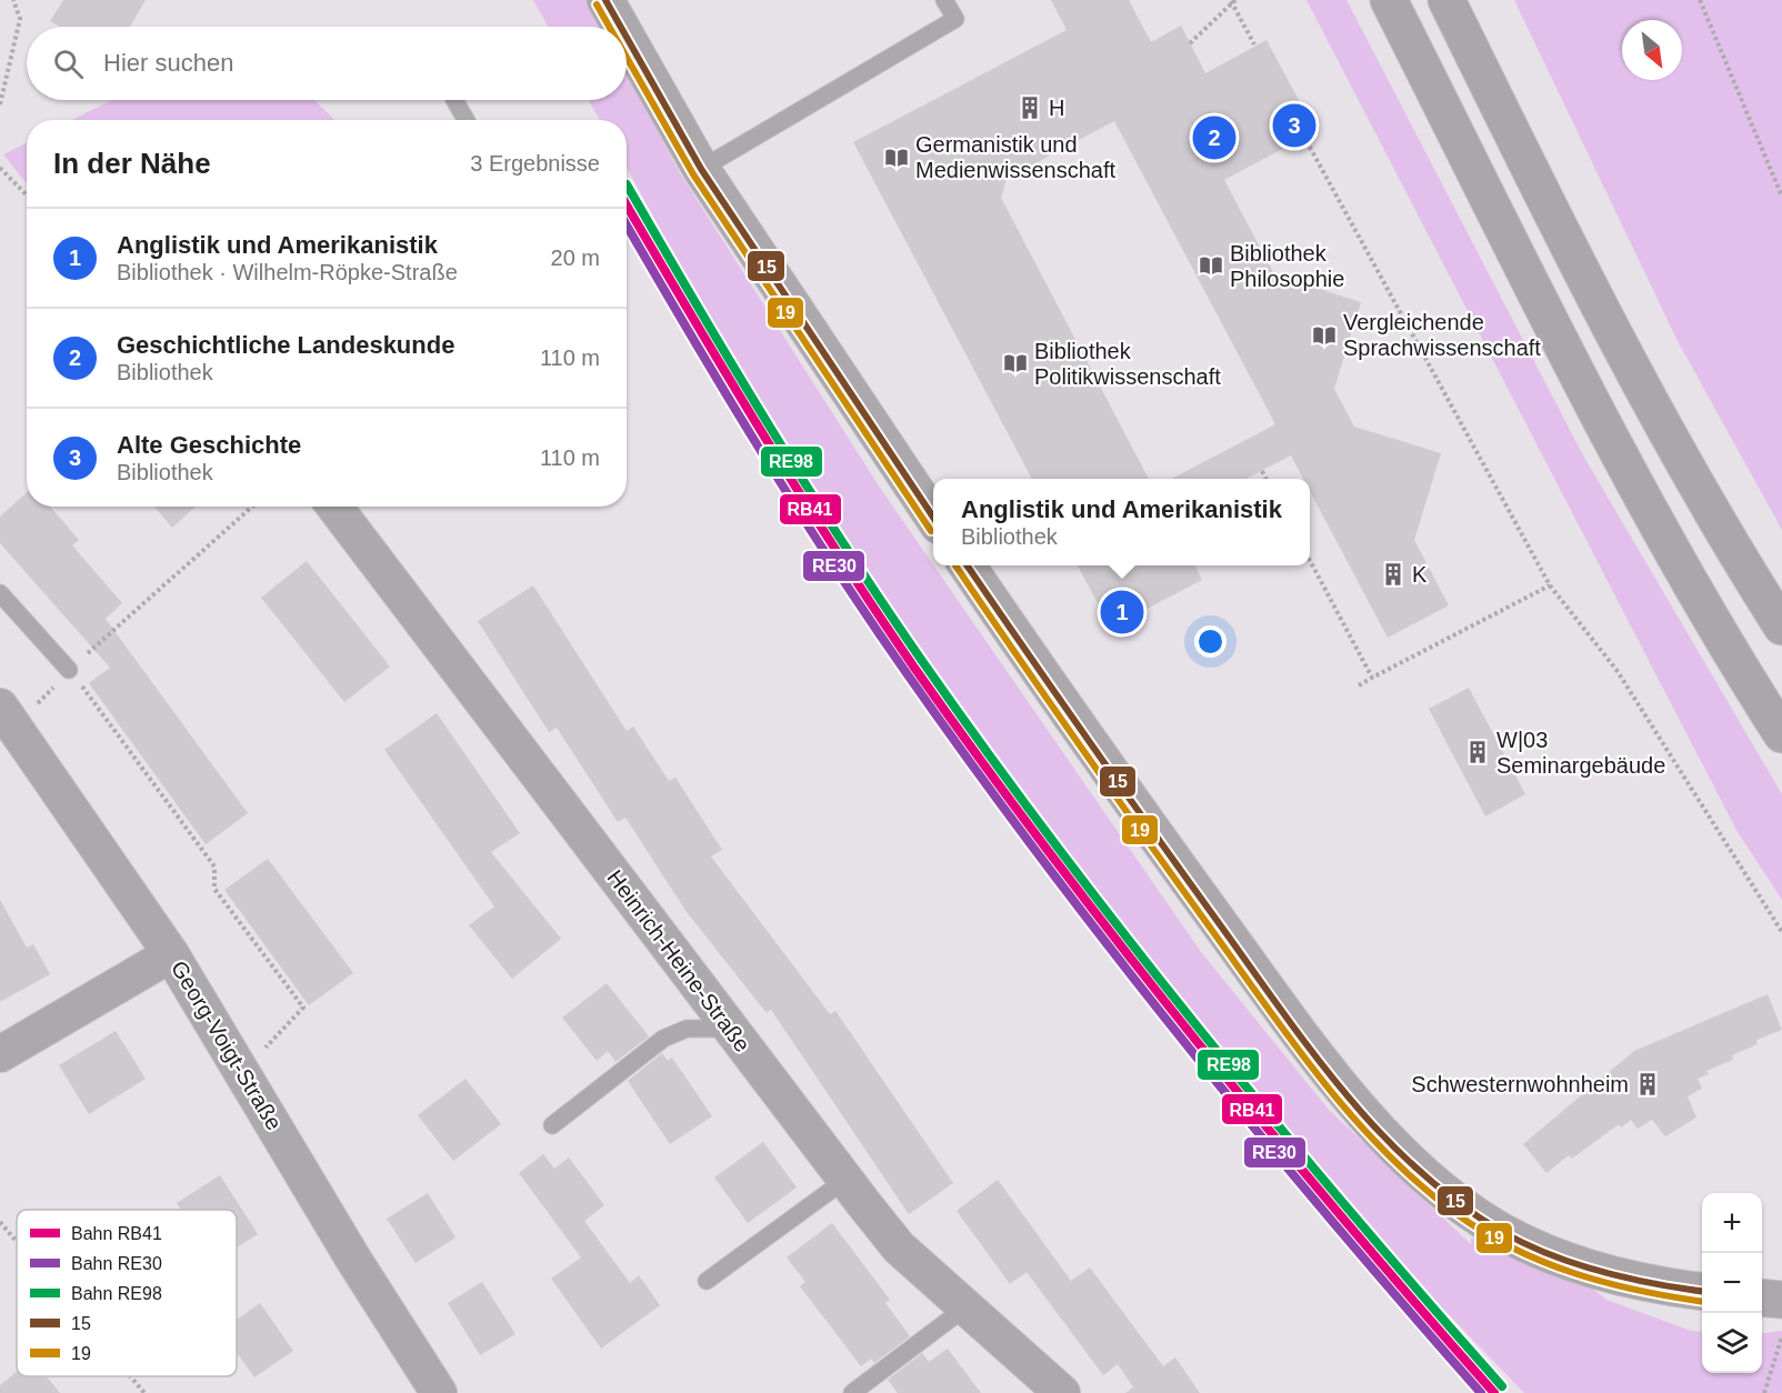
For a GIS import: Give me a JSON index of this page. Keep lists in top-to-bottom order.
{
  "streets": {
    "street": ["Heinrich-Heine-Straße", "Georg-Voigt-Straße"]
  },
  "places": {
    "building": [
      "H",
      "K",
      "W|03 Seminargebäude",
      "Schwesternwohnheim"
    ],
    "library": [
      "Germanistik und Medienwissenschaft",
      "Bibliothek Philosophie",
      "Vergleichende Sprachwissenschaft",
      "Bibliothek Politikwissenschaft"
    ]
  },
  "lines": [
    "transit line 15",
    "transit line 19",
    "rail line RE98",
    "rail line RB41",
    "rail line RE30"
  ],
  "legend": [
    "Bahn RB41",
    "Bahn RE30",
    "Bahn RE98",
    "15",
    "19"
  ],
  "north": "bottom right",
  "page": {
    "search": "Hier suchen",
    "pins": ["3", "2", "1"],
    "heading": ["In der Nähe", "3 Ergebnisse"],
    "list": [
      {
        "mark": "1",
        "name": "Anglistik und Amerikanistik",
        "note": "Bibliothek · Wilhelm-Röpke-Straße",
        "value": "20 m"
      },
      {
        "mark": "2",
        "name": "Geschichtliche Landeskunde",
        "note": "Bibliothek",
        "value": "110 m"
      },
      {
        "mark": "3",
        "name": "Alte Geschichte",
        "note": "Bibliothek",
        "value": "110 m"
      }
    ],
    "popup": ["Anglistik und Amerikanistik", "Bibliothek"],
    "map_buttons": ["+", "−"]
  }
}
